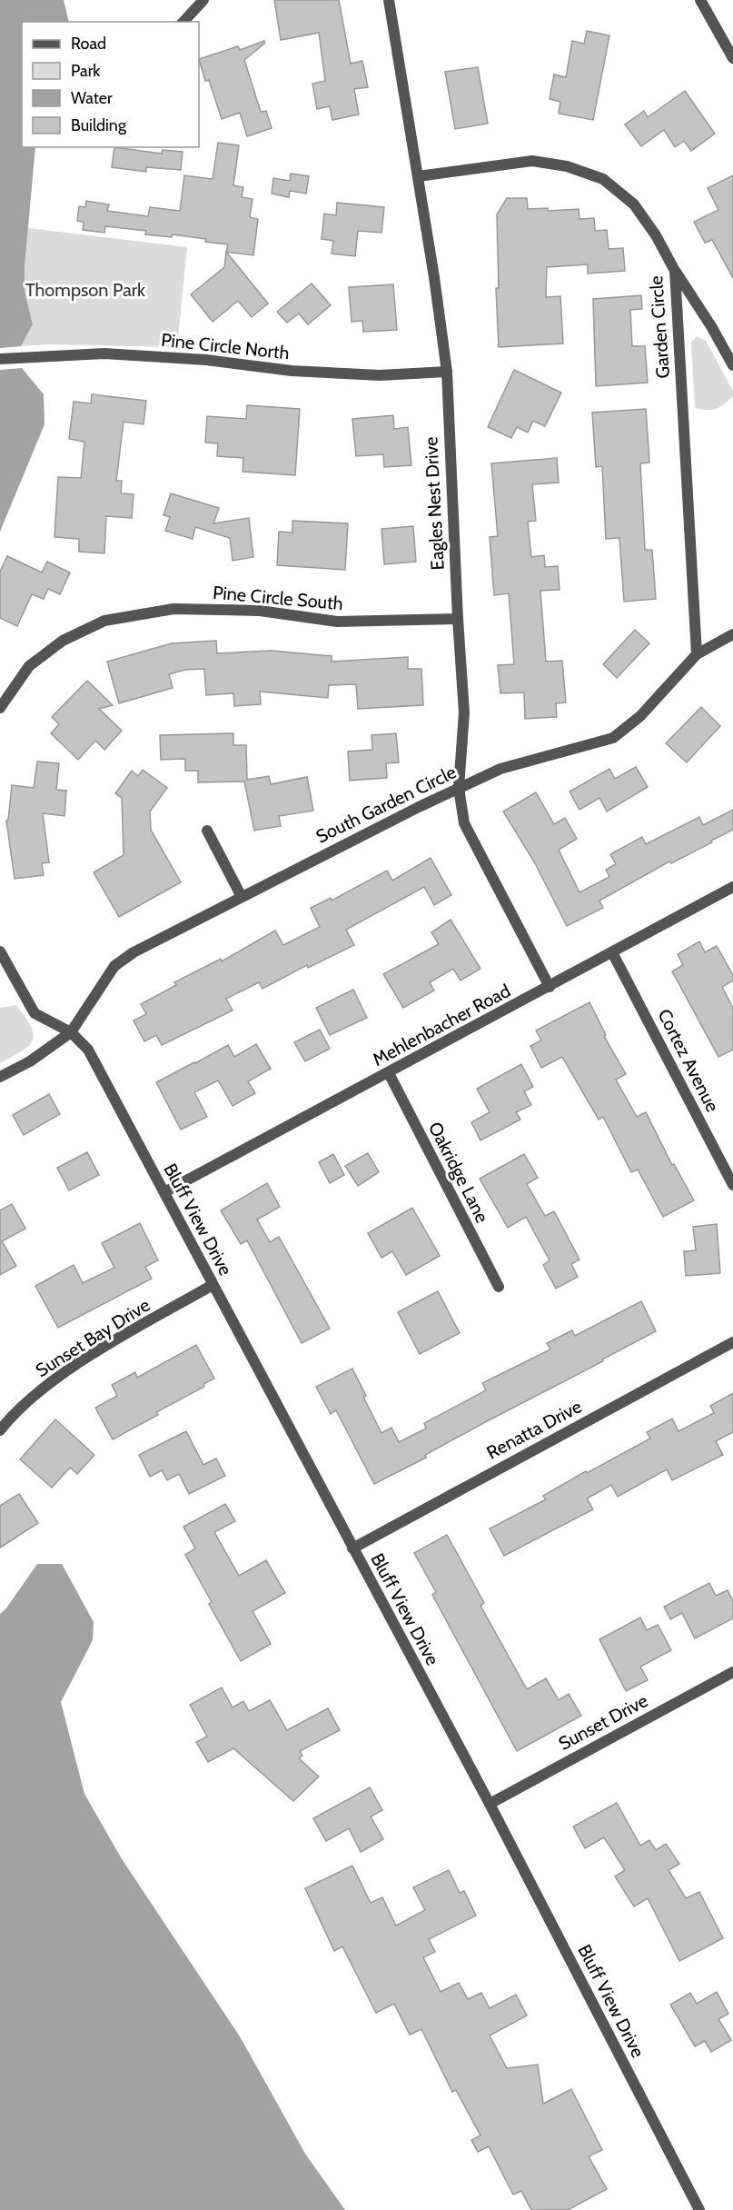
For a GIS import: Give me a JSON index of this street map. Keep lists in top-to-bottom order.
{
  "streets": {
    "street": [
      "Garden Circle",
      "Pine Circle North",
      "Eagles Nest Drive",
      "Pine Circle South",
      "South Garden Circle",
      "Mehlenbacher Road",
      "Cortez Avenue",
      "Oakridge Lane",
      "Bluff View Drive",
      "Sunset Bay Drive",
      "Renatta Drive",
      "Sunset Drive"
    ]
  },
  "crossings": [
    ["Garden Circle", "Eagles Nest Drive"],
    ["Garden Circle", "South Garden Circle"],
    ["Pine Circle North", "Eagles Nest Drive"],
    ["Eagles Nest Drive", "Pine Circle South"],
    ["Eagles Nest Drive", "South Garden Circle"],
    ["Eagles Nest Drive", "Mehlenbacher Road"],
    ["South Garden Circle", "Bluff View Drive"],
    ["Mehlenbacher Road", "Cortez Avenue"],
    ["Mehlenbacher Road", "Oakridge Lane"],
    ["Mehlenbacher Road", "Bluff View Drive"],
    ["Bluff View Drive", "Sunset Bay Drive"],
    ["Bluff View Drive", "Renatta Drive"],
    ["Bluff View Drive", "Sunset Drive"]
  ],
  "parks": ["Thompson Park"],
  "legend": [
    "Road",
    "Park",
    "Water",
    "Building"
  ]
}
